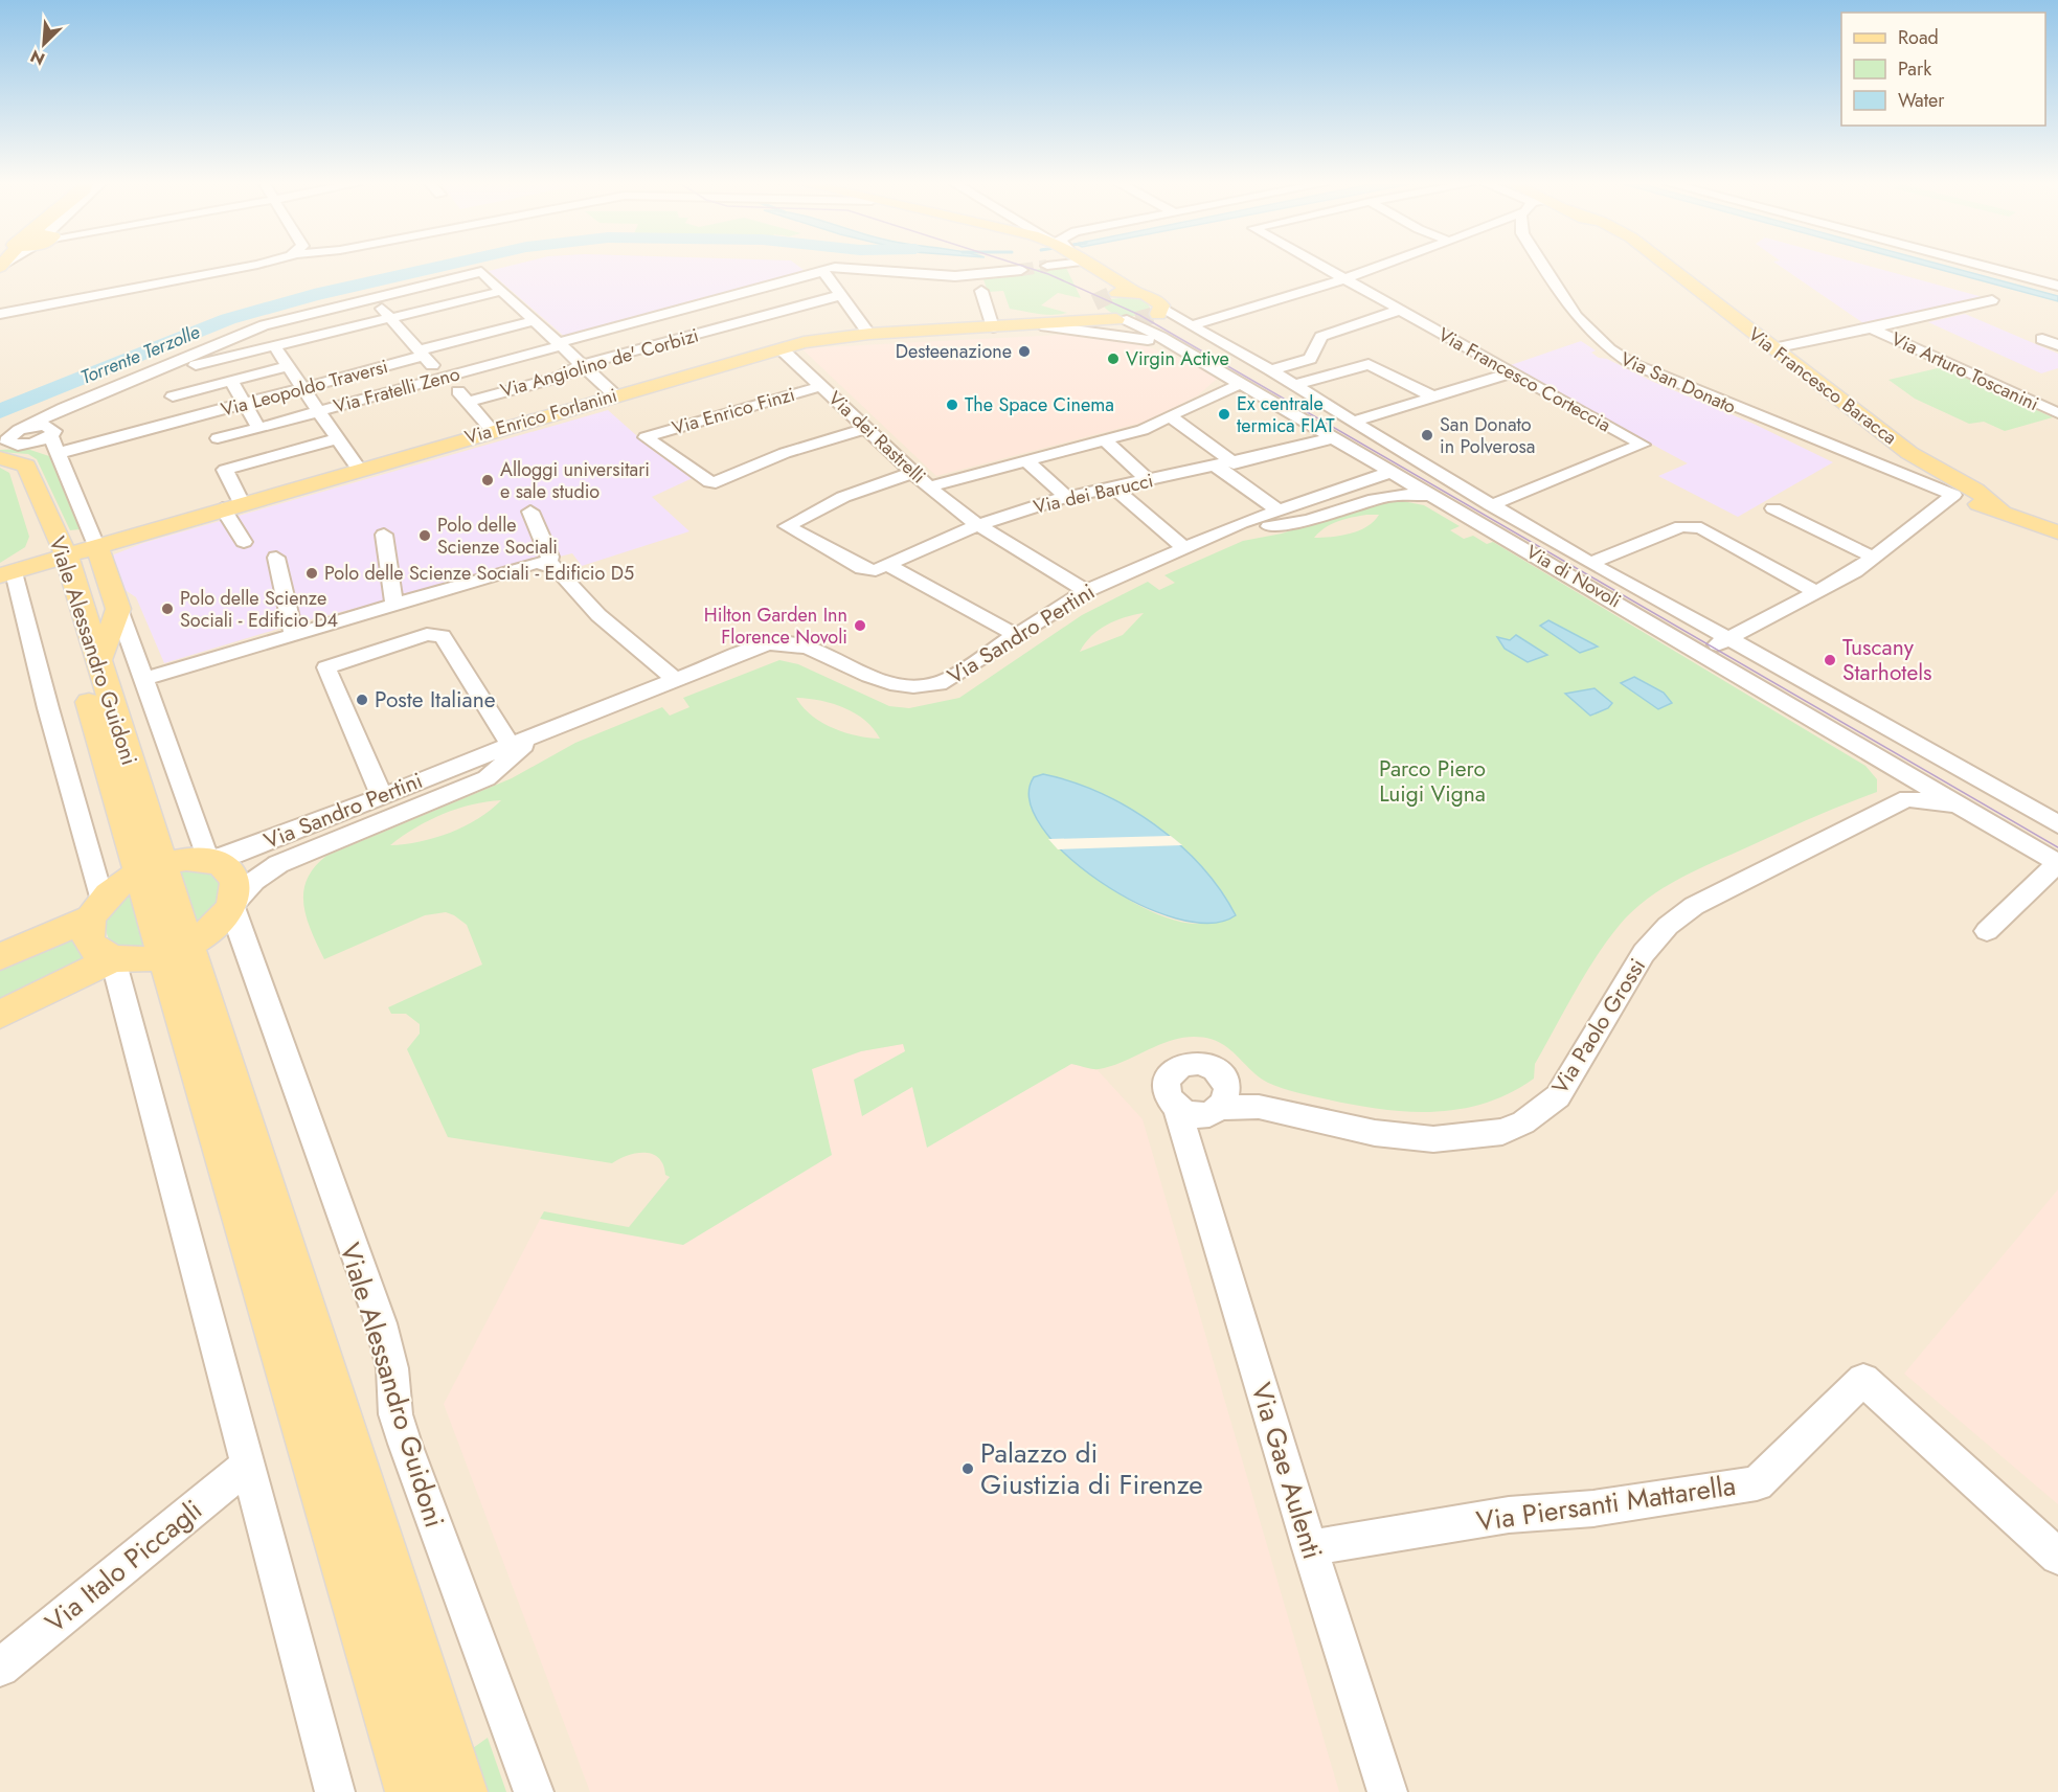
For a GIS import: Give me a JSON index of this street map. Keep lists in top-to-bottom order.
{
  "streets": {
    "main road": [
      "Via Francesco Baracca",
      "Via Enrico Forlanini",
      "Via di Novoli",
      "Viale Alessandro Guidoni"
    ],
    "street": [
      "Via Angiolino de' Corbizi",
      "Via Arturo Toscanini",
      "Via Francesco Corteccia",
      "Via San Donato",
      "Via Leopoldo Traversi",
      "Via Fratelli Zeno",
      "Via Enrico Finzi",
      "Via dei Rastrelli",
      "Via dei Barucci",
      "Via Sandro Pertini",
      "Via Paolo Grossi",
      "Via Gae Aulenti",
      "Via Piersanti Mattarella",
      "Via Italo Piccagli"
    ]
  },
  "crossings": [
    ["Via Francesco Corteccia", "Via di Novoli"],
    ["Via San Donato", "Via Francesco Baracca"],
    ["Via Enrico Finzi", "Via dei Rastrelli"],
    ["Via Enrico Forlanini", "Via dei Rastrelli"],
    ["Via Enrico Forlanini", "Via di Novoli"],
    ["Via Enrico Forlanini", "Viale Alessandro Guidoni"],
    ["Via dei Rastrelli", "Via dei Barucci"],
    ["Via dei Rastrelli", "Via Sandro Pertini"],
    ["Via dei Barucci", "Via di Novoli"],
    ["Via di Novoli", "Via Sandro Pertini"],
    ["Via Sandro Pertini", "Viale Alessandro Guidoni"],
    ["Via Paolo Grossi", "Via Gae Aulenti"],
    ["Via Gae Aulenti", "Via Piersanti Mattarella"]
  ],
  "water": ["Torrente Terzolle"],
  "parks": ["Parco Piero Luigi Vigna"],
  "places": [
    "Desteenazione",
    "Virgin Active",
    "The Space Cinema",
    "Ex centrale termica FIAT",
    "San Donato in Polverosa",
    "Alloggi universitari e sale studio",
    "Polo delle Scienze Sociali",
    "Polo delle Scienze Sociali - Edificio D5",
    "Polo delle Scienze Sociali - Edificio D4",
    "Hilton Garden Inn Florence Novoli",
    "Tuscany Starhotels",
    "Poste Italiane",
    "Palazzo di Giustizia di Firenze"
  ],
  "legend": ["Road", "Park", "Water"],
  "north": "bottom left"
}
